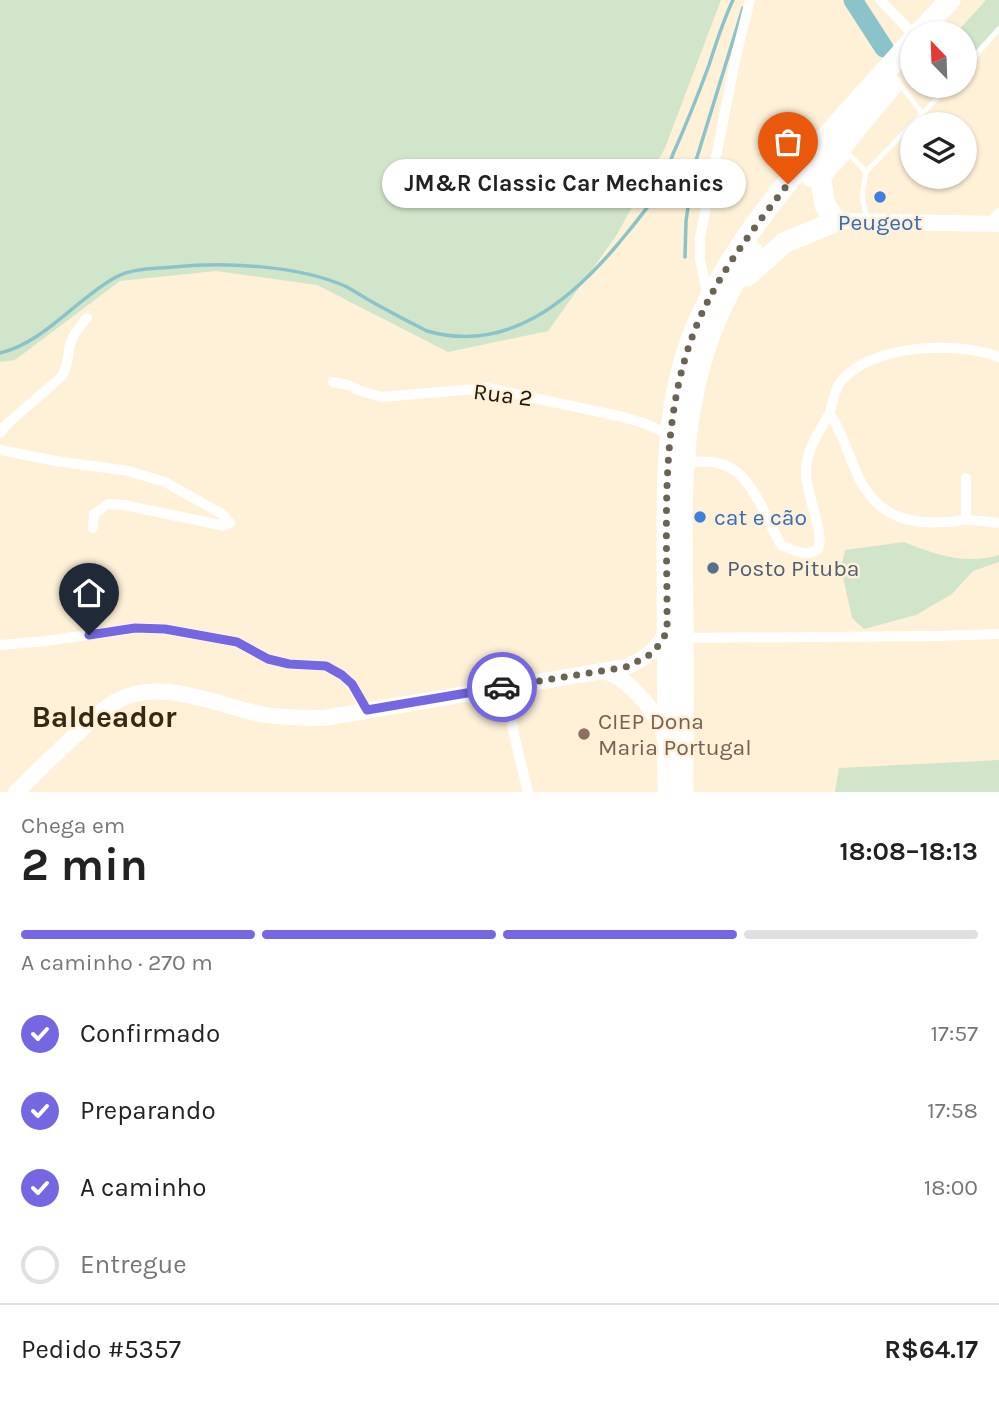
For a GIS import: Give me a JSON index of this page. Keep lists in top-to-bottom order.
{
  "streets": {
    "street": ["Rua 2"]
  },
  "districts": ["Baldeador"],
  "places": [
    "JM&R Classic Car Mechanics",
    "Peugeot",
    "cat e cão",
    "Posto Pituba",
    "CIEP Dona Maria Portugal"
  ],
  "north": "top left",
  "page": {
    "bubble": "JM&R Classic Car Mechanics",
    "heading": ["2 min", "Chega em", "18:08–18:13"],
    "panel": ["Pedido #5357", "R$64.17"],
    "bar": "A caminho · 270 m",
    "list": [
      ["Confirmado", "17:57"],
      ["Preparando", "17:58"],
      ["A caminho", "18:00"],
      "Entregue"
    ]
  }
}
